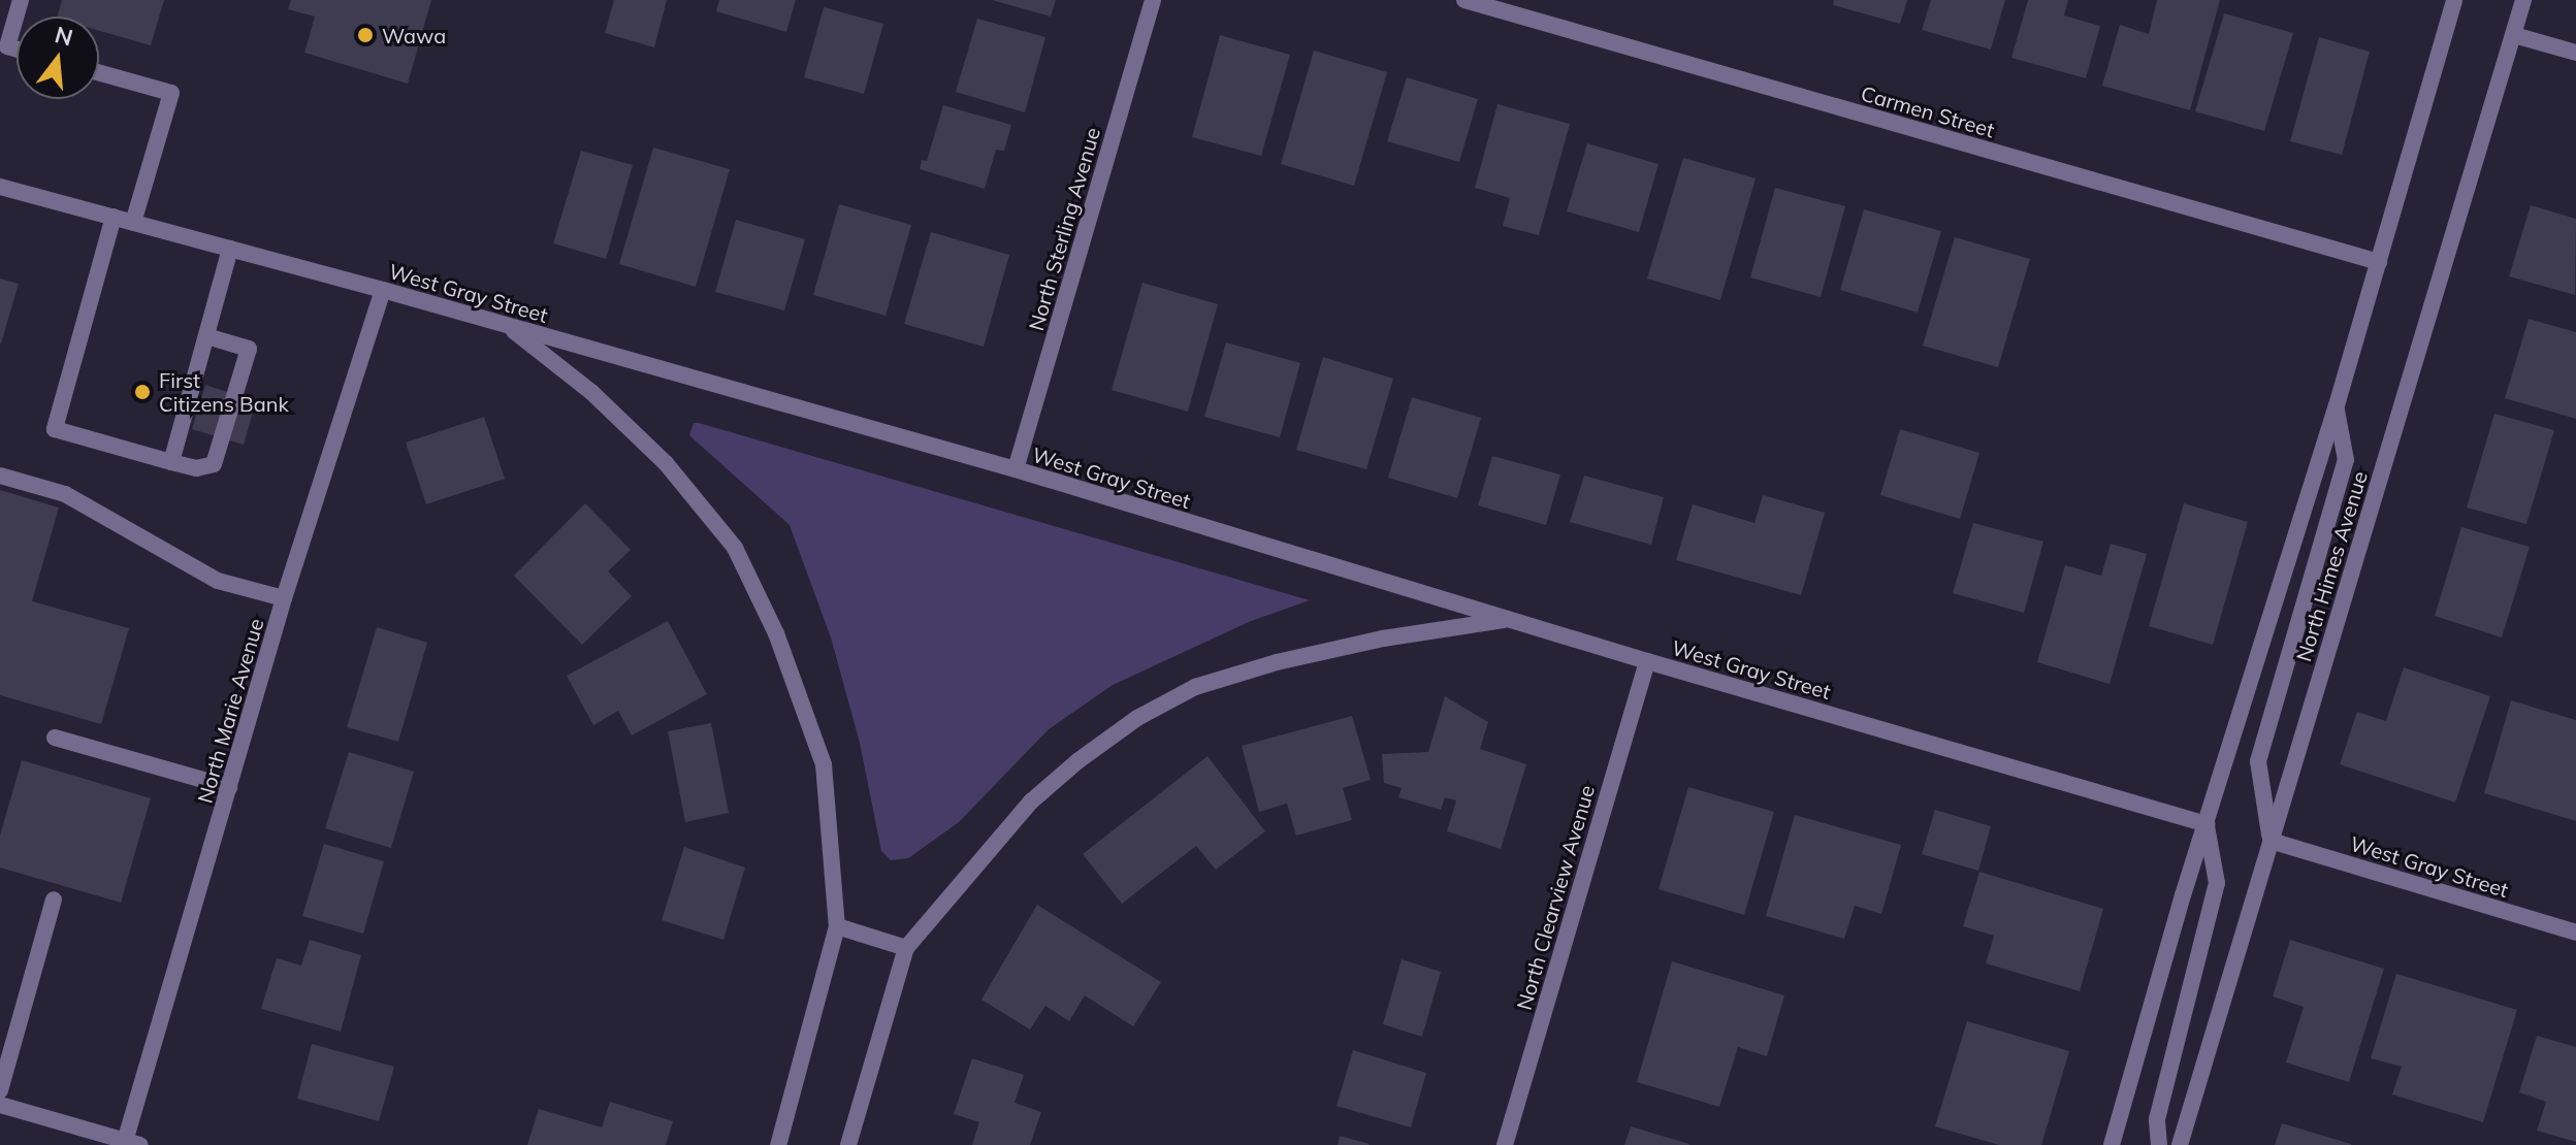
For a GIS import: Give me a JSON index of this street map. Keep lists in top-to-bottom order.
{
  "streets": {
    "street": [
      "Carmen Street",
      "North Sterling Avenue",
      "West Gray Street",
      "North Himes Avenue",
      "North Marie Avenue",
      "North Clearview Avenue"
    ]
  },
  "crossings": [
    ["Carmen Street", "North Himes Avenue"],
    ["North Sterling Avenue", "West Gray Street"],
    ["West Gray Street", "North Himes Avenue"],
    ["West Gray Street", "North Marie Avenue"],
    ["West Gray Street", "North Clearview Avenue"]
  ],
  "places": ["Wawa", "First Citizens Bank"],
  "north": "top"
}
